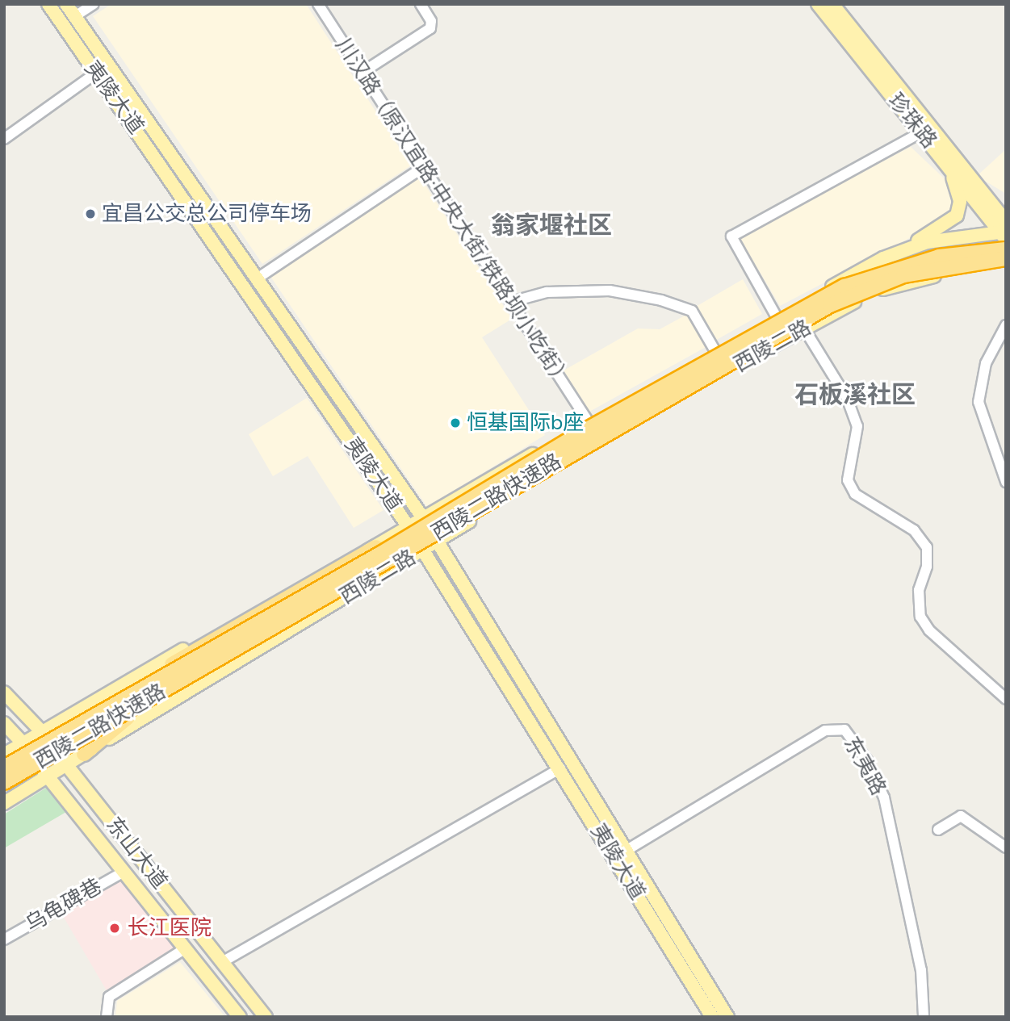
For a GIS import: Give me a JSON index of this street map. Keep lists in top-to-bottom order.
{
  "streets": {
    "highway": ["西陵二路快速路"],
    "main road": [
      "夷陵大道",
      "珍珠路",
      "西陵二路",
      "东山大道"
    ],
    "street": ["川汉路（原汉宜路·中央大街/铁路坝小吃街）", "东夷路", "乌龟碑巷"]
  },
  "crossings": [
    ["夷陵大道", "西陵二路"],
    ["夷陵大道", "东夷路"],
    ["珍珠路", "西陵二路"],
    ["川汉路（原汉宜路·中央大街/铁路坝小吃街）", "西陵二路"],
    ["西陵二路", "西陵二路快速路"],
    ["西陵二路", "东山大道"],
    ["东山大道", "乌龟碑巷"]
  ],
  "districts": ["翁家堰社区", "石板溪社区"],
  "places": ["宜昌公交总公司停车场", "恒基国际b座", "长江医院"]
}
